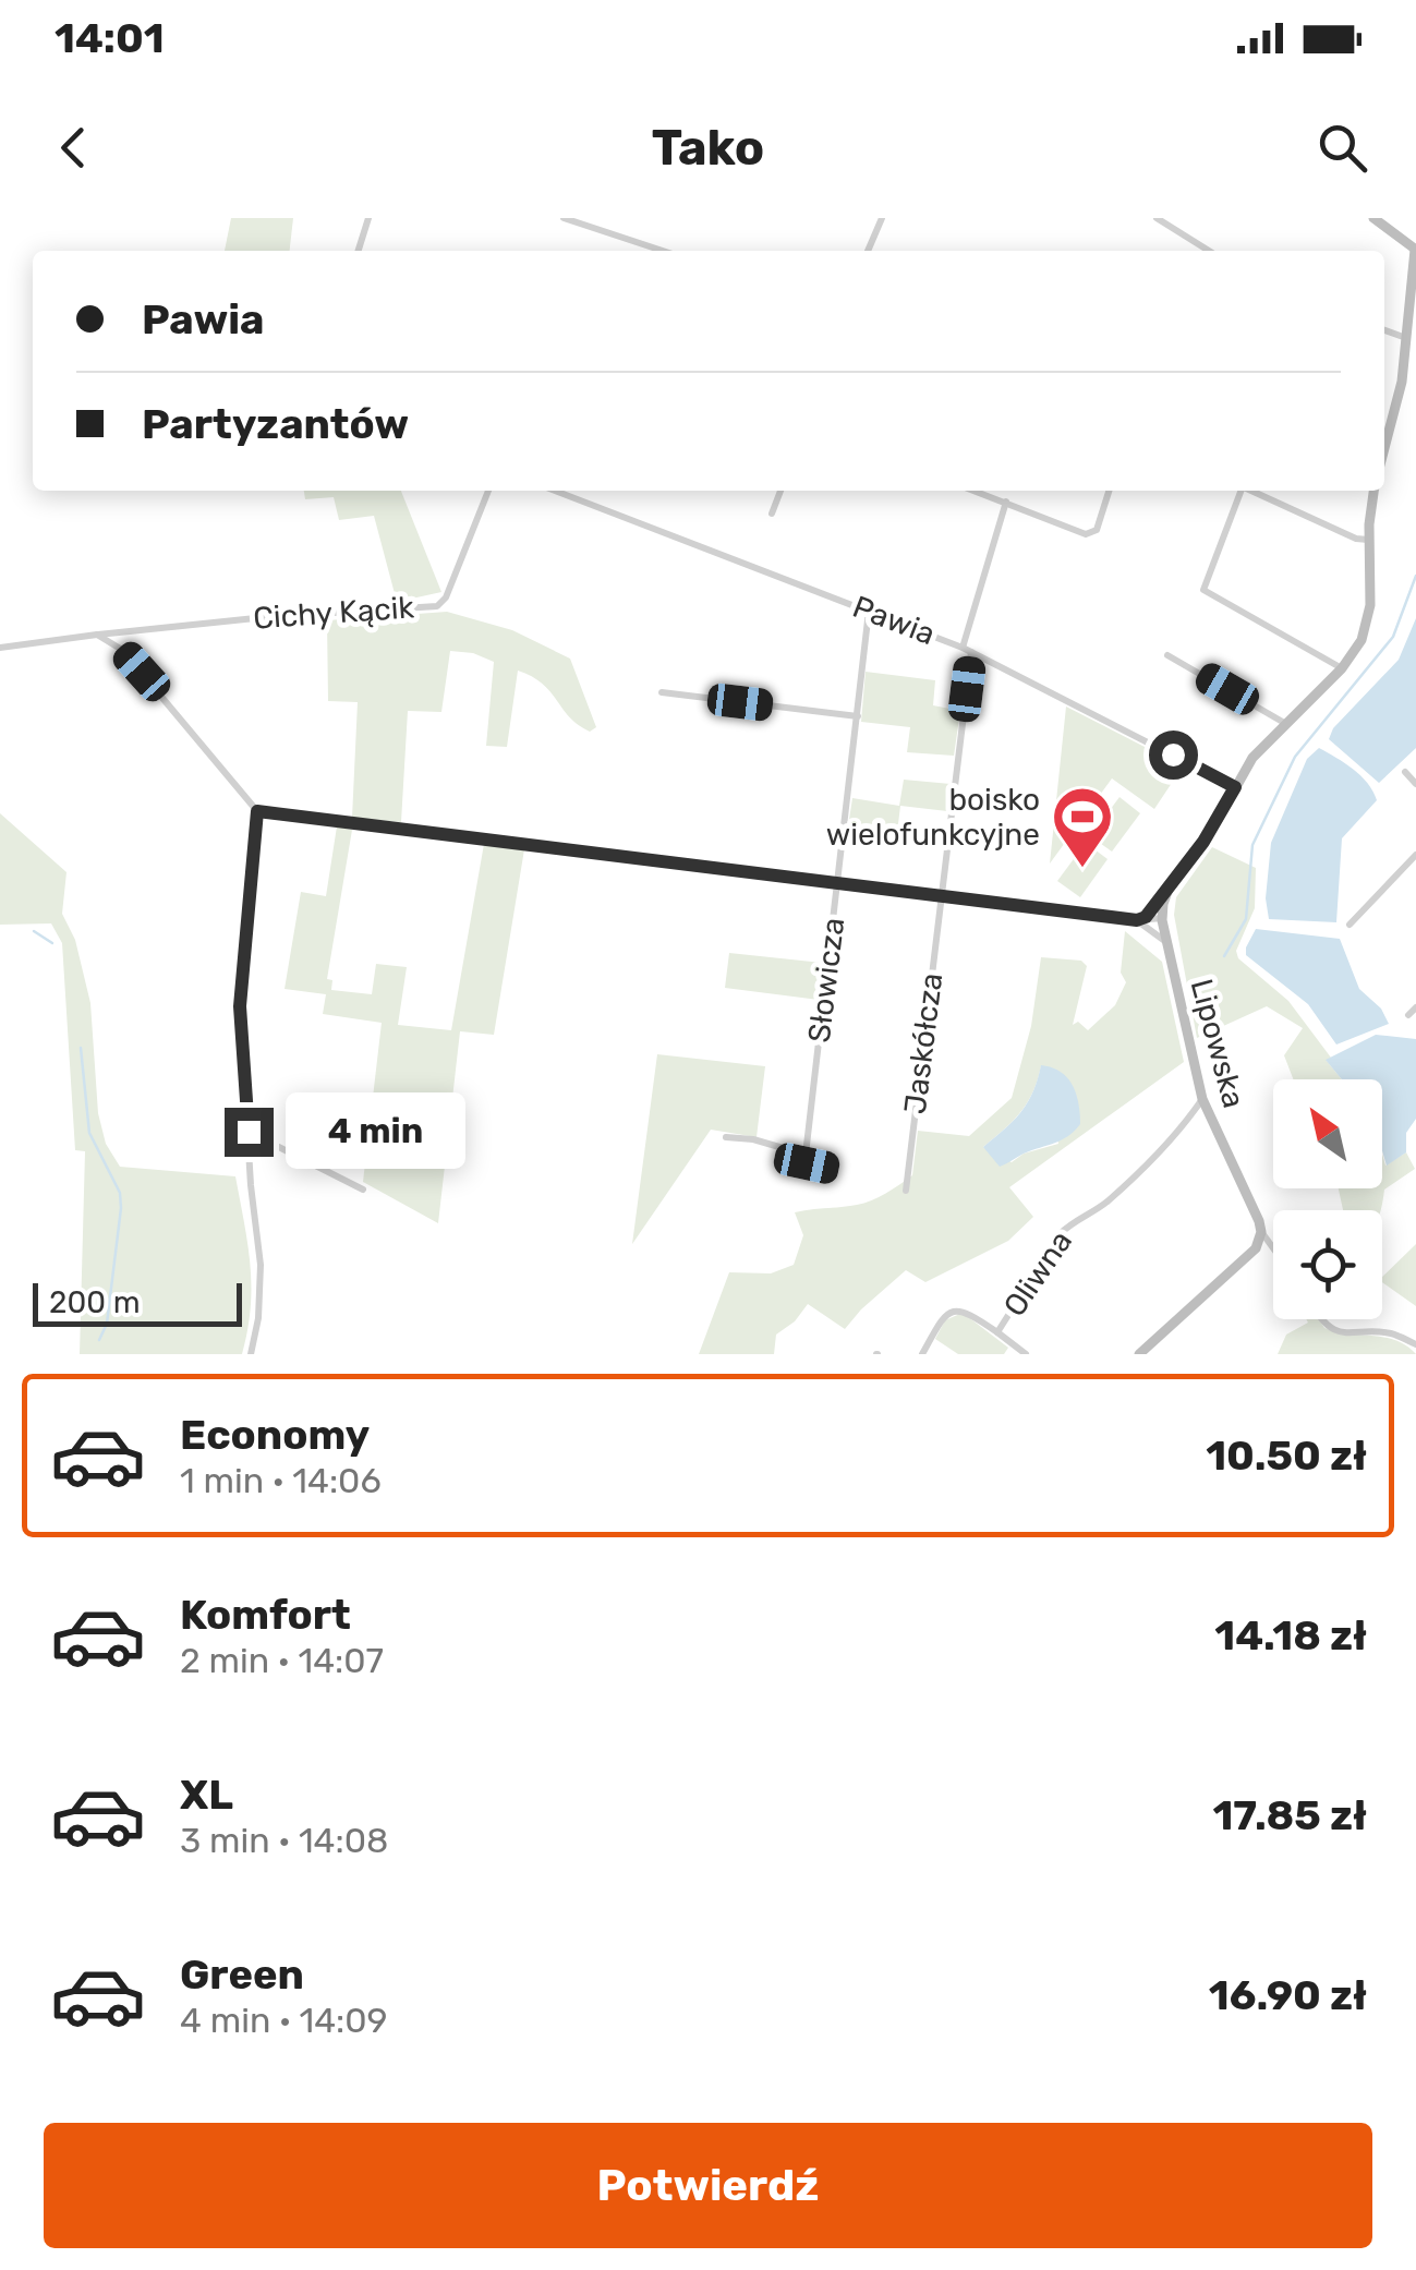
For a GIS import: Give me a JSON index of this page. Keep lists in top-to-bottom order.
{
  "streets": {
    "street": [
      "Cichy Kącik",
      "Pawia",
      "Słowicza",
      "Jaskółcza",
      "Lipowska",
      "Oliwna"
    ]
  },
  "crossings": [
    ["Pawia", "Słowicza"],
    ["Pawia", "Jaskółcza"],
    ["Pawia", "Lipowska"],
    ["Lipowska", "Oliwna"]
  ],
  "places": {
    "sports": ["boisko wielofunkcyjne"]
  },
  "scale_bar": "200 m",
  "north": "top left",
  "page": {
    "status": "14:01",
    "header": "Tako",
    "banner": ["Pawia", "Partyzantów"],
    "bubble": "4 min",
    "scale": "200 m",
    "list": [
      {
        "name": "Economy",
        "note": "1 min · 14:06",
        "value": "10.50 zł"
      },
      {
        "name": "Komfort",
        "note": "2 min · 14:07",
        "value": "14.18 zł"
      },
      {
        "name": "XL",
        "note": "3 min · 14:08",
        "value": "17.85 zł"
      },
      {
        "name": "Green",
        "note": "4 min · 14:09",
        "value": "16.90 zł"
      }
    ],
    "buttons": "Potwierdź"
  }
}
